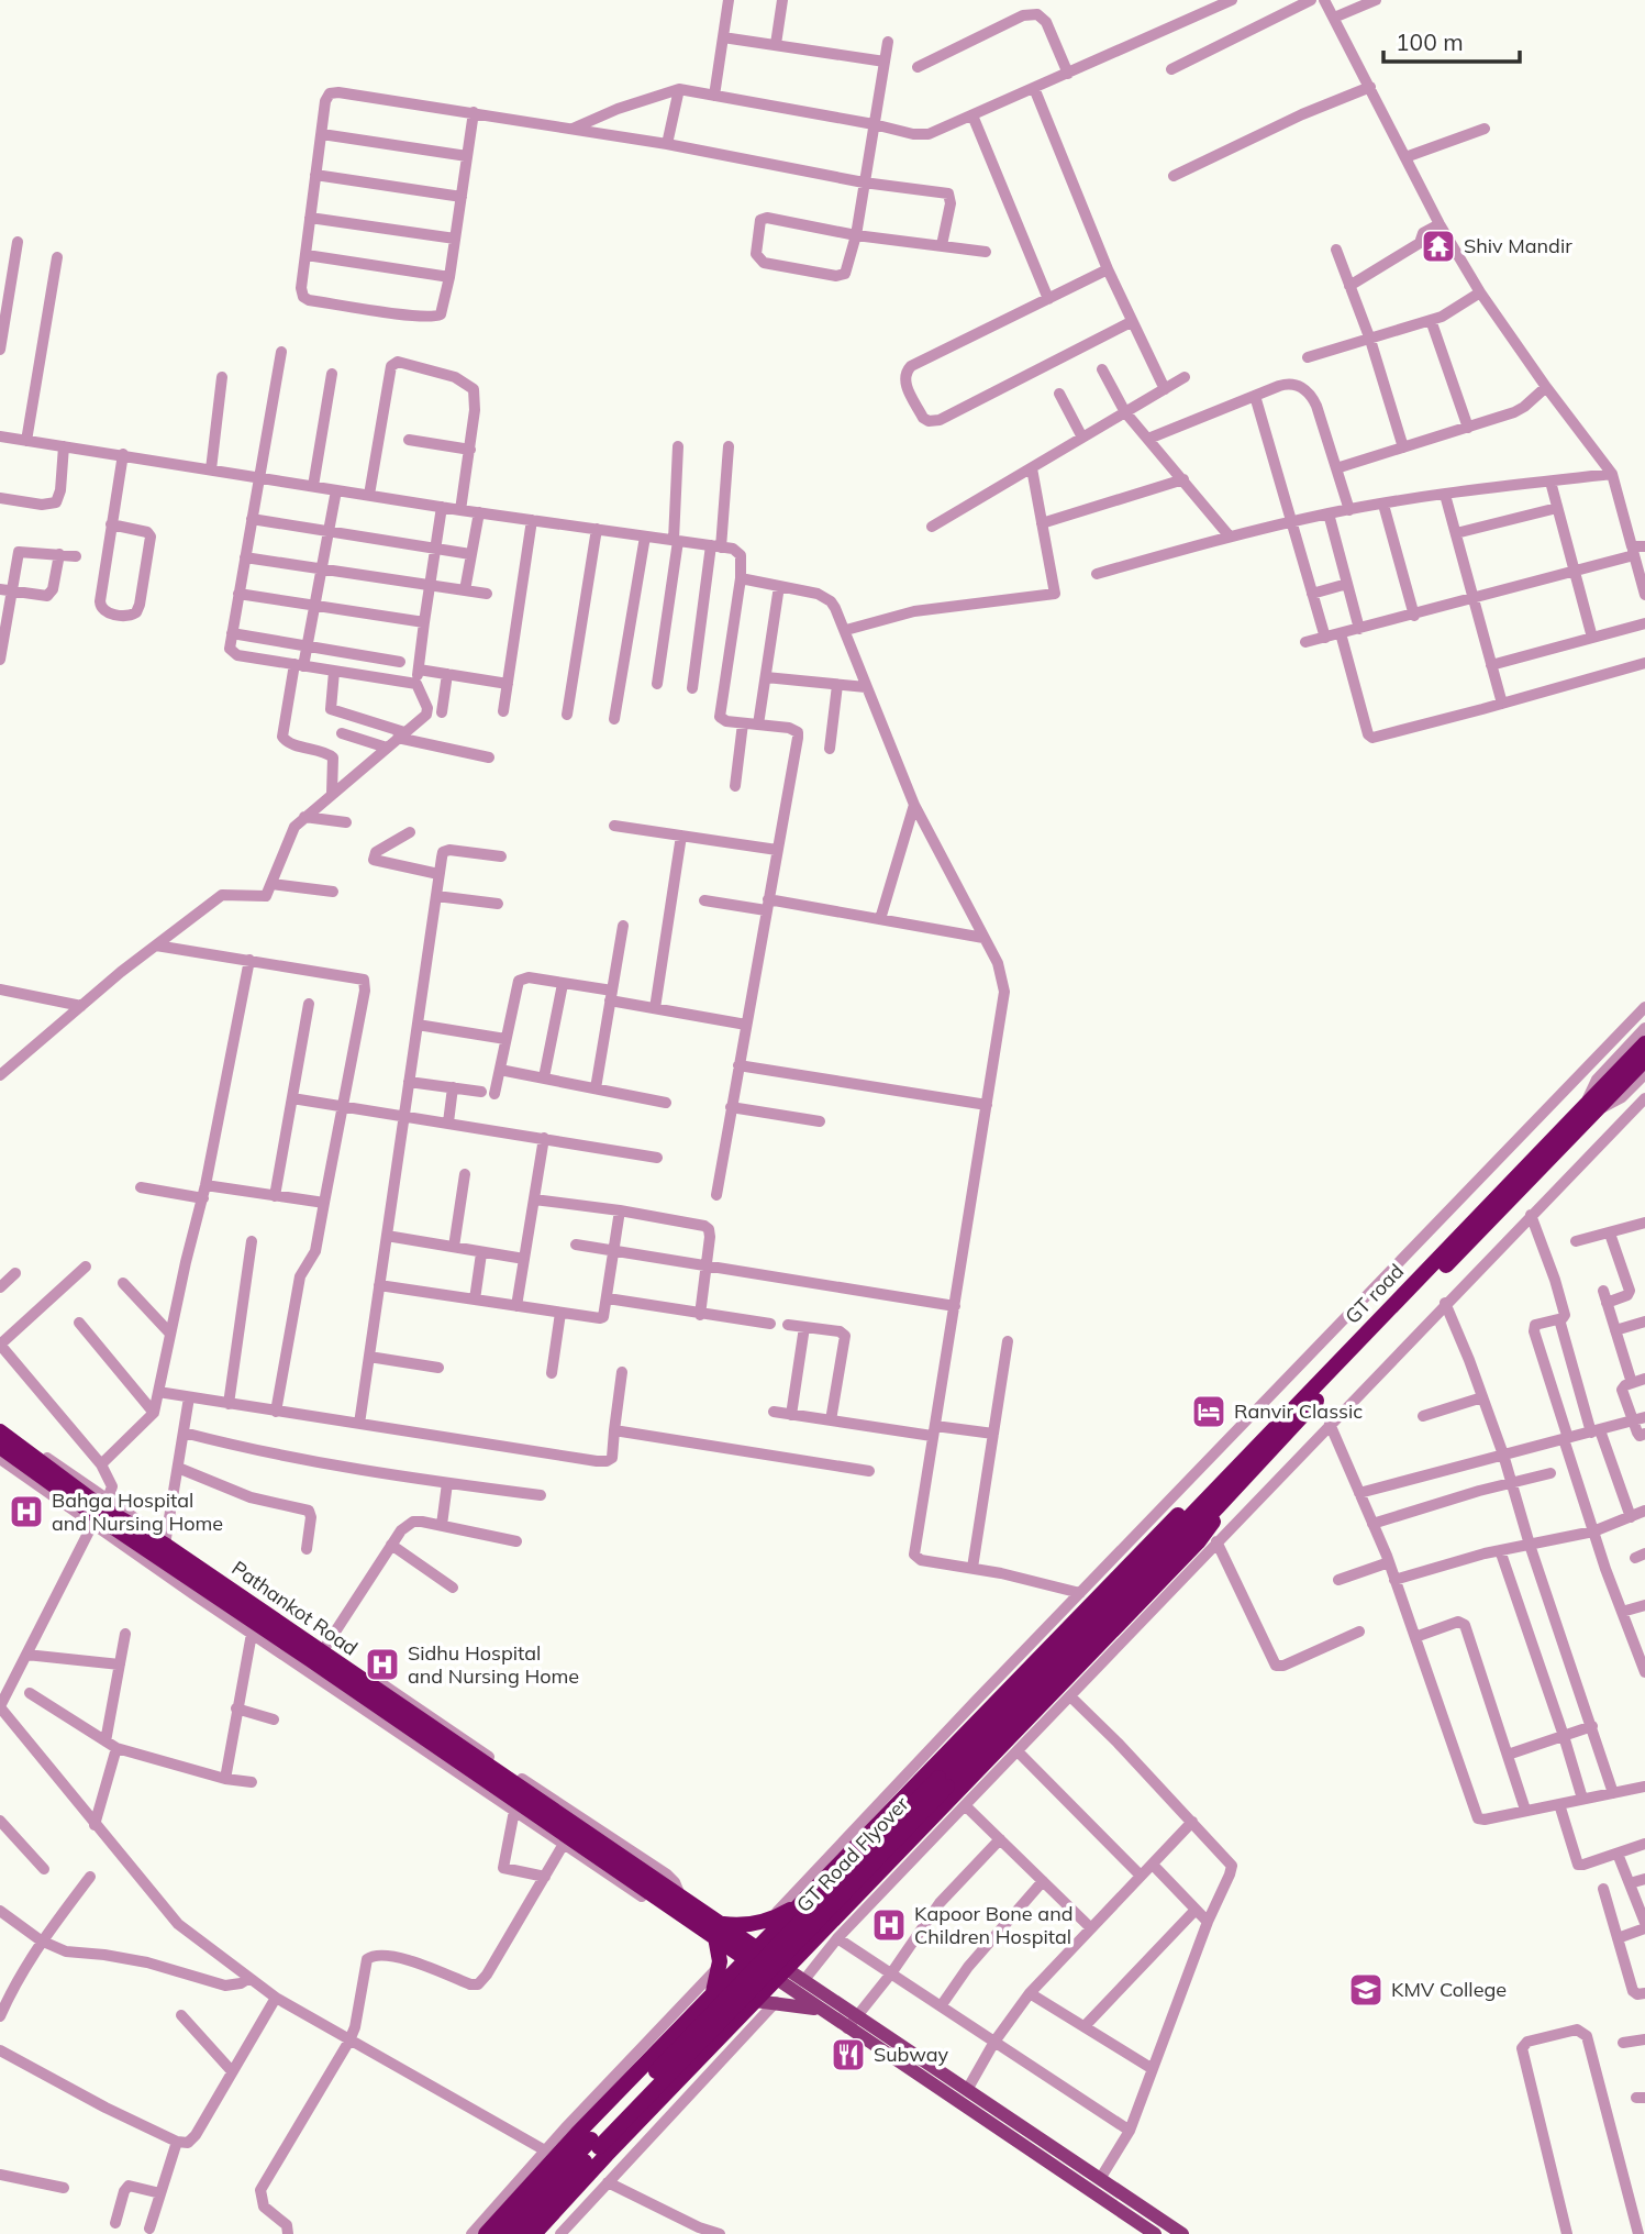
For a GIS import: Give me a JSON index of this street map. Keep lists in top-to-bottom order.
{
  "streets": {
    "highway": ["GT road", "Pathankot Road", "GT Road Flyover"]
  },
  "crossings": [
    ["GT road", "GT Road Flyover"]
  ],
  "places": {
    "temple": ["Shiv Mandir"],
    "hotel": ["Ranvir Classic"],
    "hospital": ["Bahga Hospital and Nursing Home", "Sidhu Hospital and Nursing Home", "Kapoor Bone and Children Hospital"],
    "school or university": ["KMV College"],
    "restaurant": ["Subway"]
  },
  "scale_bar": "100 m"
}
